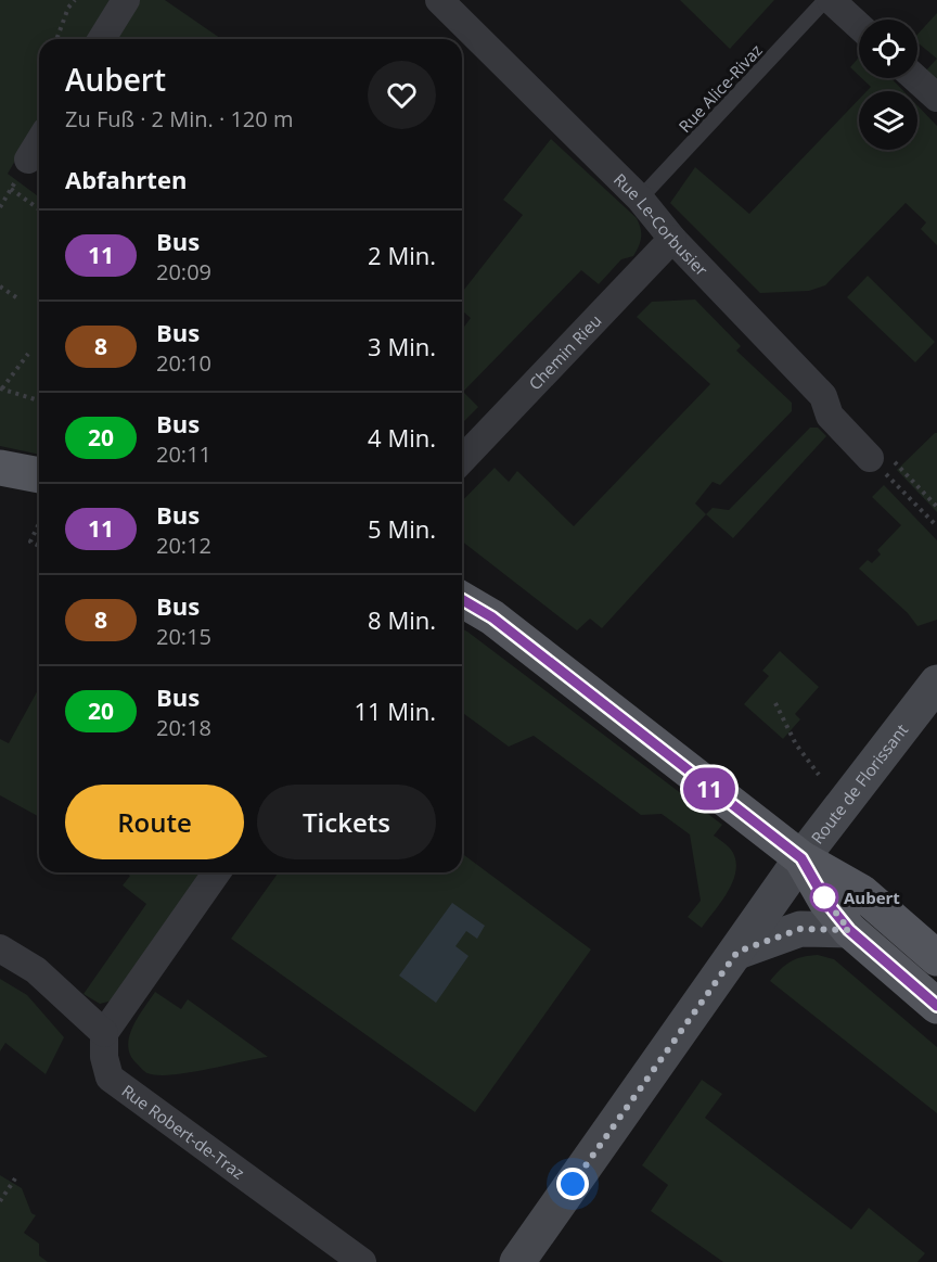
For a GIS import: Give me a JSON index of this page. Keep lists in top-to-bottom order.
{
  "streets": {
    "main road": ["Route de Florissant"],
    "street": ["Rue Le-Corbusier", "Chemin Rieu", "Rue Robert-de-Traz"],
    "lane": ["Rue Alice-Rivaz"]
  },
  "crossings": [
    ["Rue Alice-Rivaz", "Rue Le-Corbusier"],
    ["Rue Le-Corbusier", "Chemin Rieu"]
  ],
  "places": ["Aubert"],
  "lines": ["bus line 11"],
  "page": {
    "on_map": "11",
    "heading": [
      ["Aubert", "Zu Fuß · 2 Min. · 120 m"],
      "Abfahrten"
    ],
    "list": [
      {
        "mark": "11",
        "name": "Bus",
        "note": "20:09",
        "value": "2 Min."
      },
      {
        "mark": "8",
        "name": "Bus",
        "note": "20:10",
        "value": "3 Min."
      },
      {
        "mark": "20",
        "name": "Bus",
        "note": "20:11",
        "value": "4 Min."
      },
      {
        "mark": "11",
        "name": "Bus",
        "note": "20:12",
        "value": "5 Min."
      },
      {
        "mark": "8",
        "name": "Bus",
        "note": "20:15",
        "value": "8 Min."
      },
      {
        "mark": "20",
        "name": "Bus",
        "note": "20:18",
        "value": "11 Min."
      }
    ],
    "buttons": ["Route", "Tickets"]
  }
}
